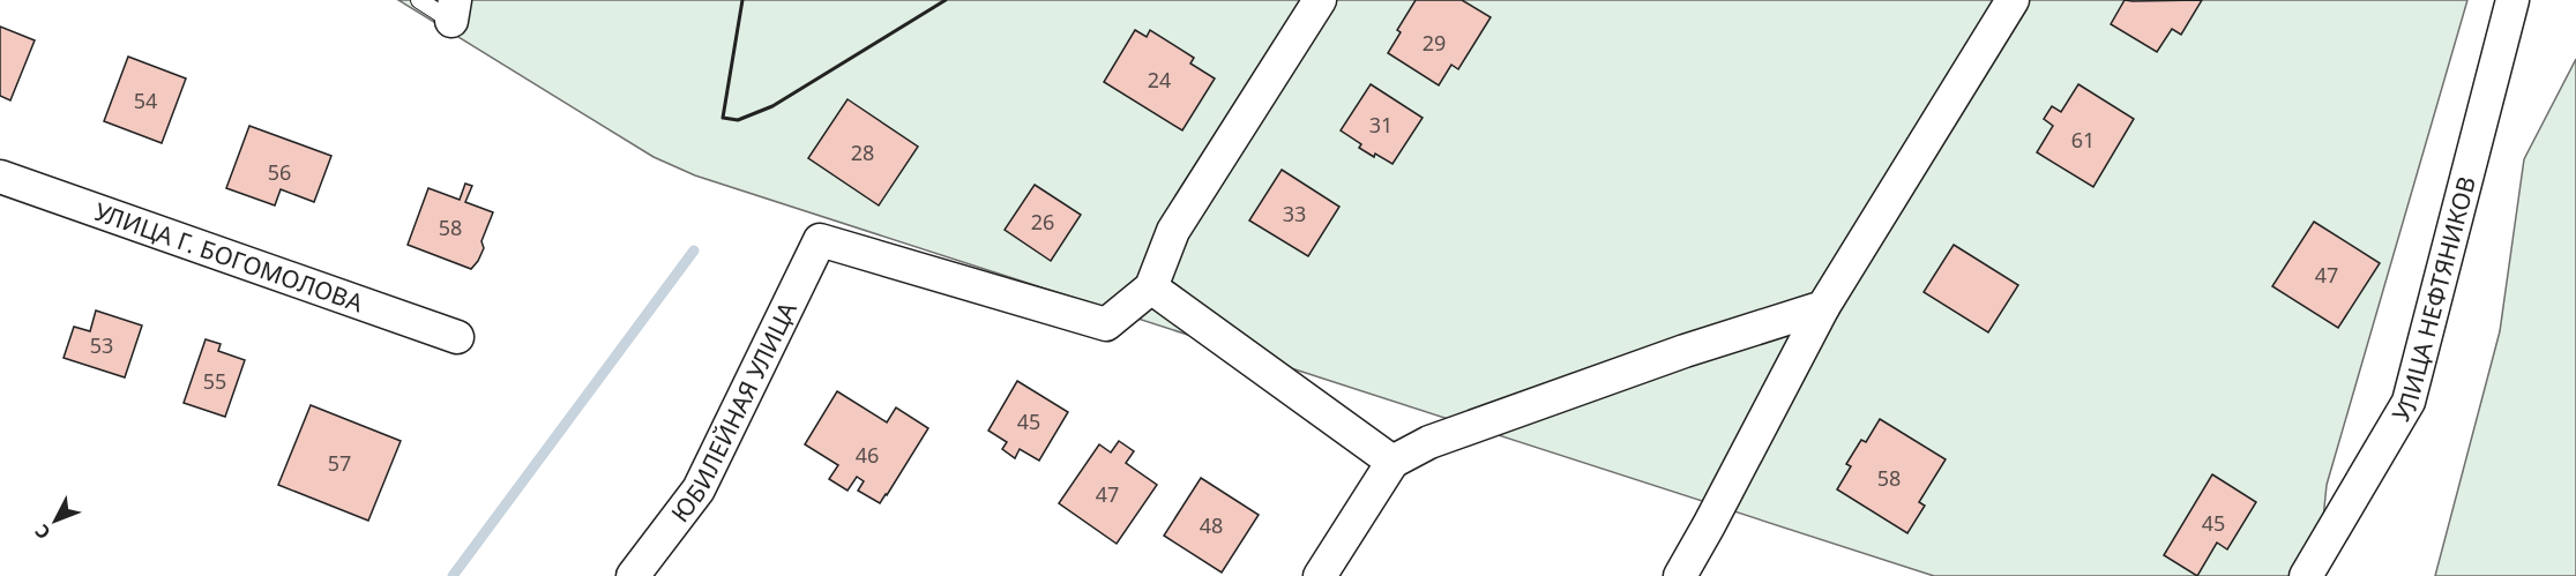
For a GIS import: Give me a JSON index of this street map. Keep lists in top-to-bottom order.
{
  "streets": {
    "street": ["УЛИЦА Г. БОГОМОЛОВА", "УЛИЦА НЕФТЯНИКОВ", "ЮБИЛЕЙНАЯ УЛИЦА"]
  },
  "house_numbers": [
    "29",
    "24",
    "54",
    "31",
    "61",
    "28",
    "56",
    "33",
    "26",
    "58",
    "47",
    "53",
    "55",
    "45",
    "46",
    "57",
    "58",
    "47",
    "45",
    "48"
  ],
  "north": "bottom left"
}
